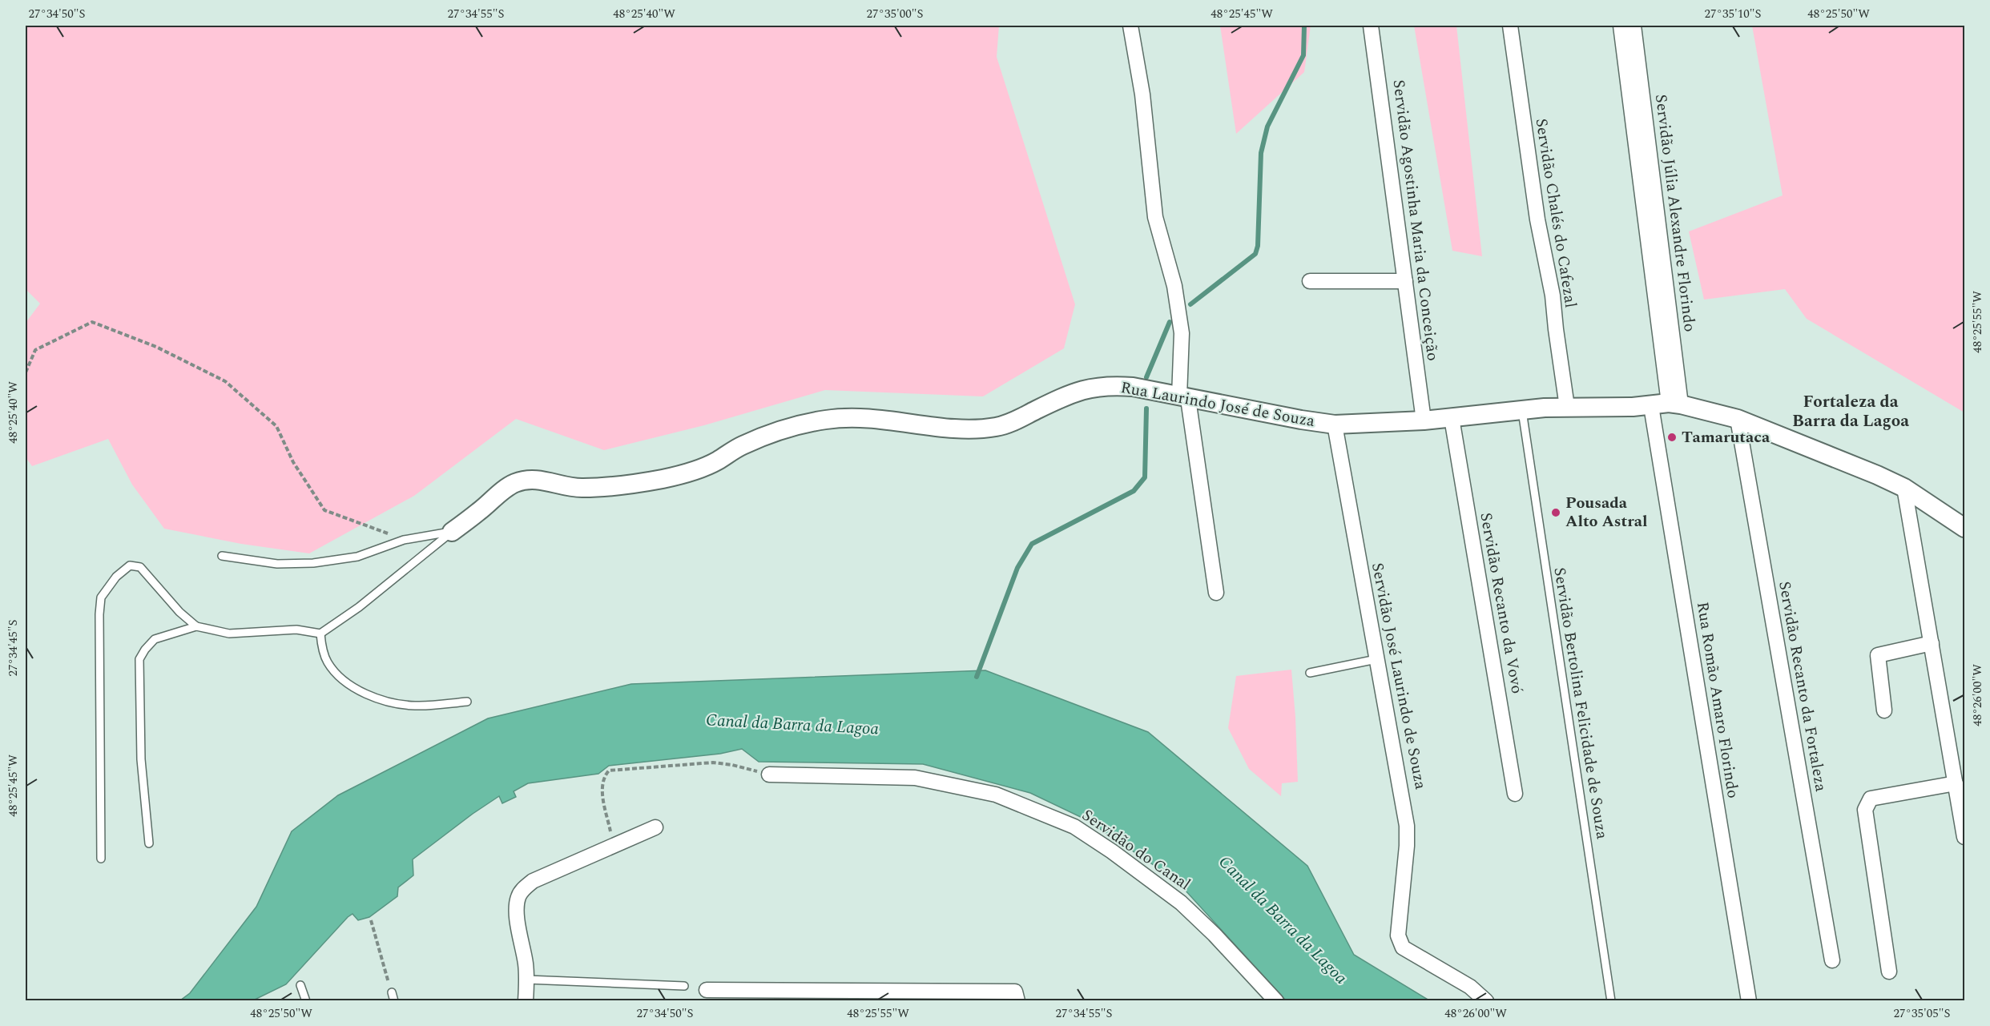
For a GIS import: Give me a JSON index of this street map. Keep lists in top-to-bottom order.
{
  "streets": {
    "street": [
      "Servidão Chalés do Cafezal",
      "Servidão Júlia Alexandre Florindo",
      "Servidão Agostinha Maria da Conceição",
      "Rua Laurindo José de Souza",
      "Servidão Recanto da Vovó",
      "Servidão José Laurindo de Souza",
      "Servidão Recanto da Fortaleza",
      "Rua Romão Amaro Florindo",
      "Servidão do Canal"
    ],
    "lane": ["Servidão Bertolina Felicidade de Souza"]
  },
  "crossings": [
    ["Servidão Chalés do Cafezal", "Rua Laurindo José de Souza"],
    ["Servidão Júlia Alexandre Florindo", "Rua Laurindo José de Souza"],
    ["Servidão Júlia Alexandre Florindo", "Rua Romão Amaro Florindo"],
    ["Servidão Agostinha Maria da Conceição", "Rua Laurindo José de Souza"],
    ["Rua Laurindo José de Souza", "Servidão Recanto da Vovó"],
    ["Rua Laurindo José de Souza", "Servidão José Laurindo de Souza"],
    ["Rua Laurindo José de Souza", "Servidão Recanto da Fortaleza"],
    ["Rua Laurindo José de Souza", "Rua Romão Amaro Florindo"],
    ["Rua Laurindo José de Souza", "Servidão Bertolina Felicidade de Souza"]
  ],
  "districts": ["Fortaleza da Barra da Lagoa"],
  "water": ["Canal da Barra da Lagoa"],
  "places": ["Tamarutaca", "Pousada Alto Astral"],
  "coordinates": [
    "27°34'50\"S",
    "27°34'55\"S",
    "48°25'40\"W",
    "27°35'00\"S",
    "48°25'45\"W",
    "27°35'10\"S",
    "48°25'50\"W",
    "48°25'55\"W",
    "27°34'45\"S",
    "48°26'00\"W",
    "27°35'05\"S"
  ]
}
